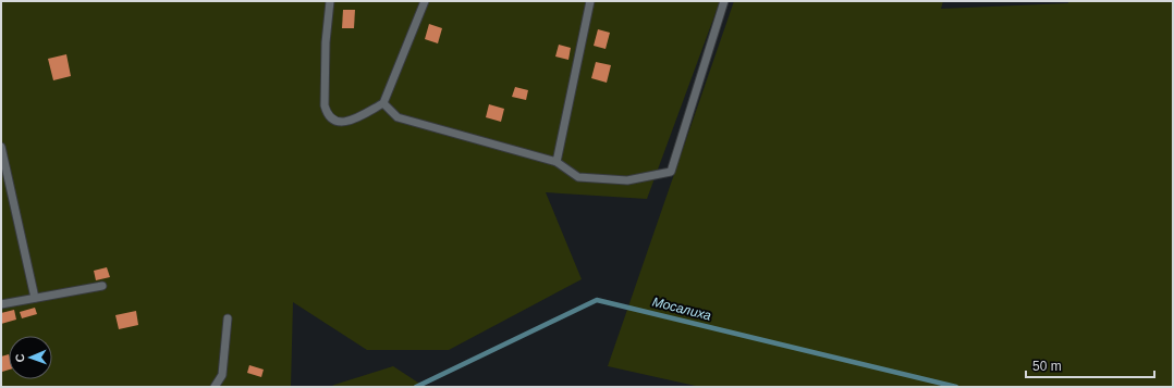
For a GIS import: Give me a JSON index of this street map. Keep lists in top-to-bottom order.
{
  "water": ["Мосалиха"],
  "scale_bar": "50 m",
  "north": "left"
}
